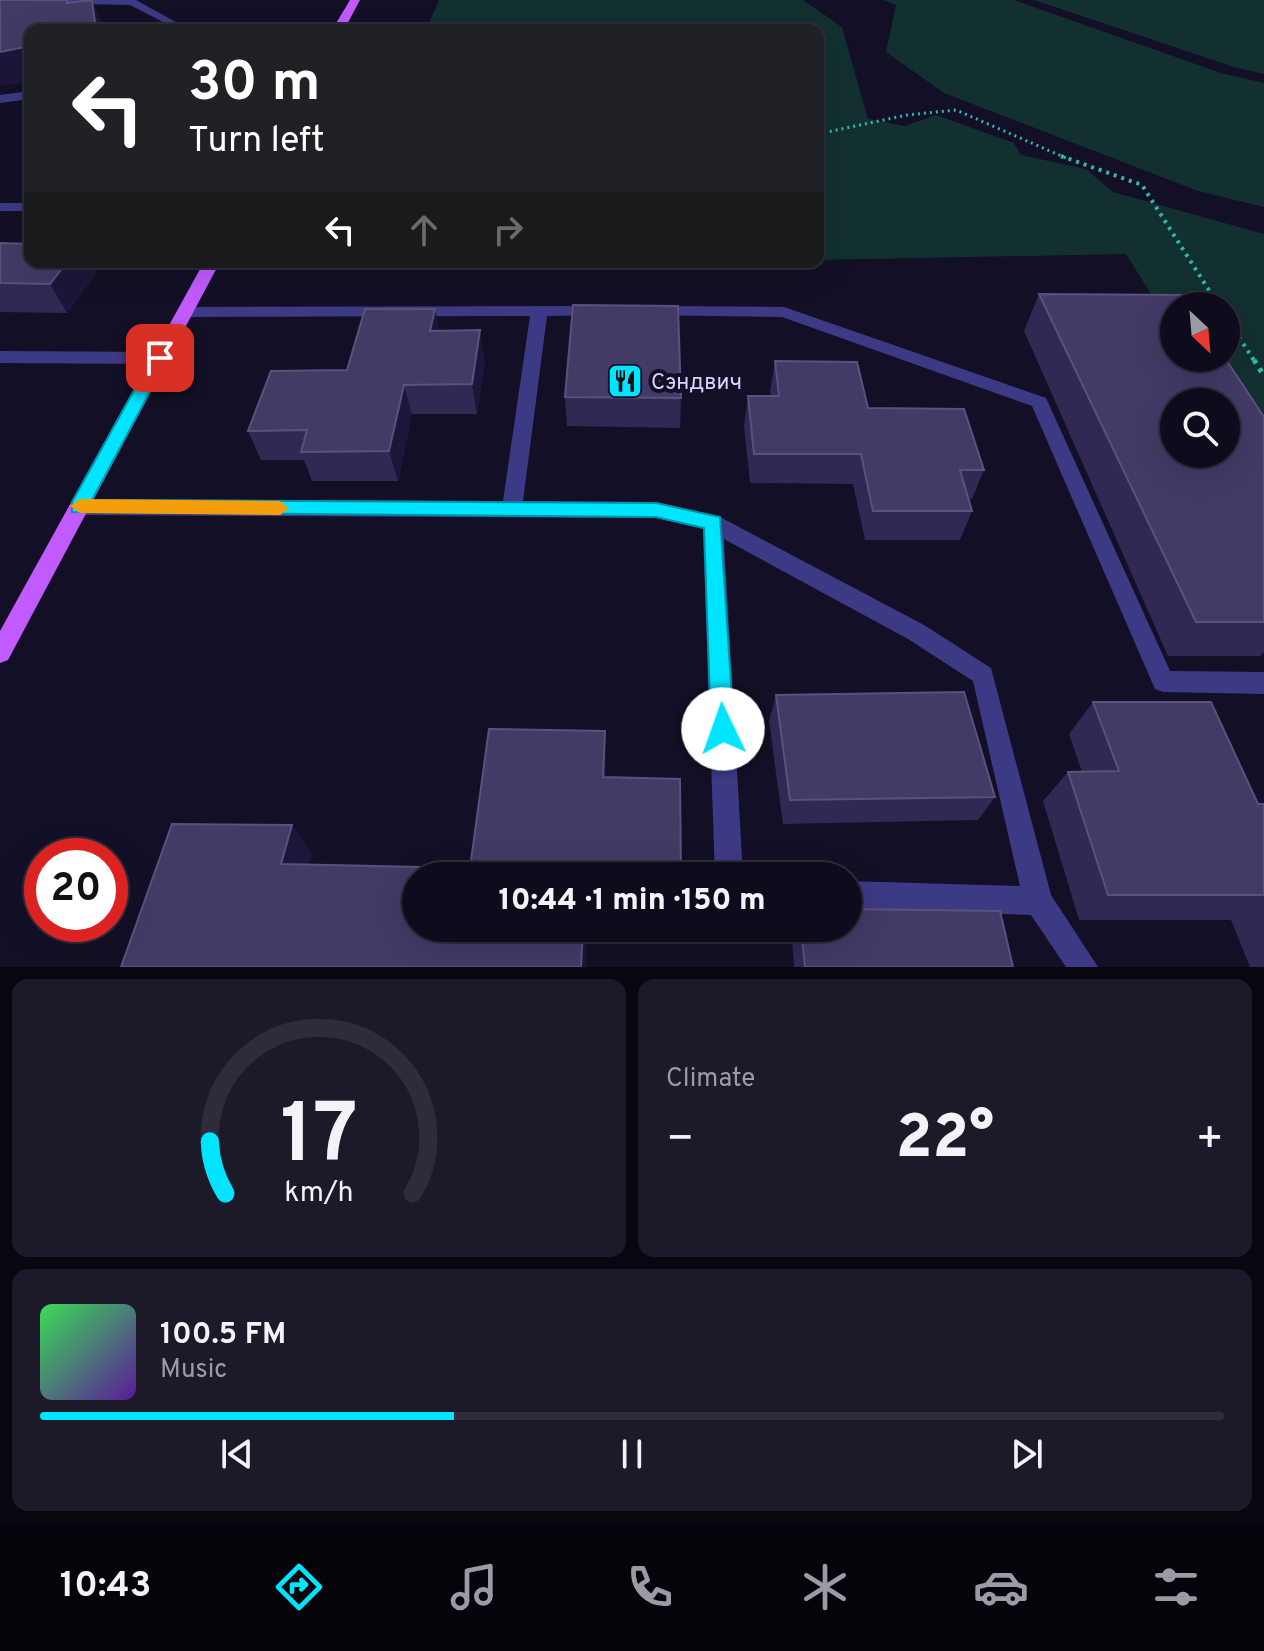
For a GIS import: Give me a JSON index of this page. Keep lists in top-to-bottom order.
{
  "places": {
    "restaurant": ["Сэндвич"]
  },
  "north": "bottom right",
  "page": {
    "turn": ["30 m", "Turn left"],
    "limit": "20",
    "trip": "10:44 · 1 min · 150 m",
    "tile": "Climate",
    "heat": ["−", "22°", "+"],
    "song": ["100.5 FM", "Music"],
    "tabs": "10:43",
    "gauge": ["17", "km/h"]
  }
}
